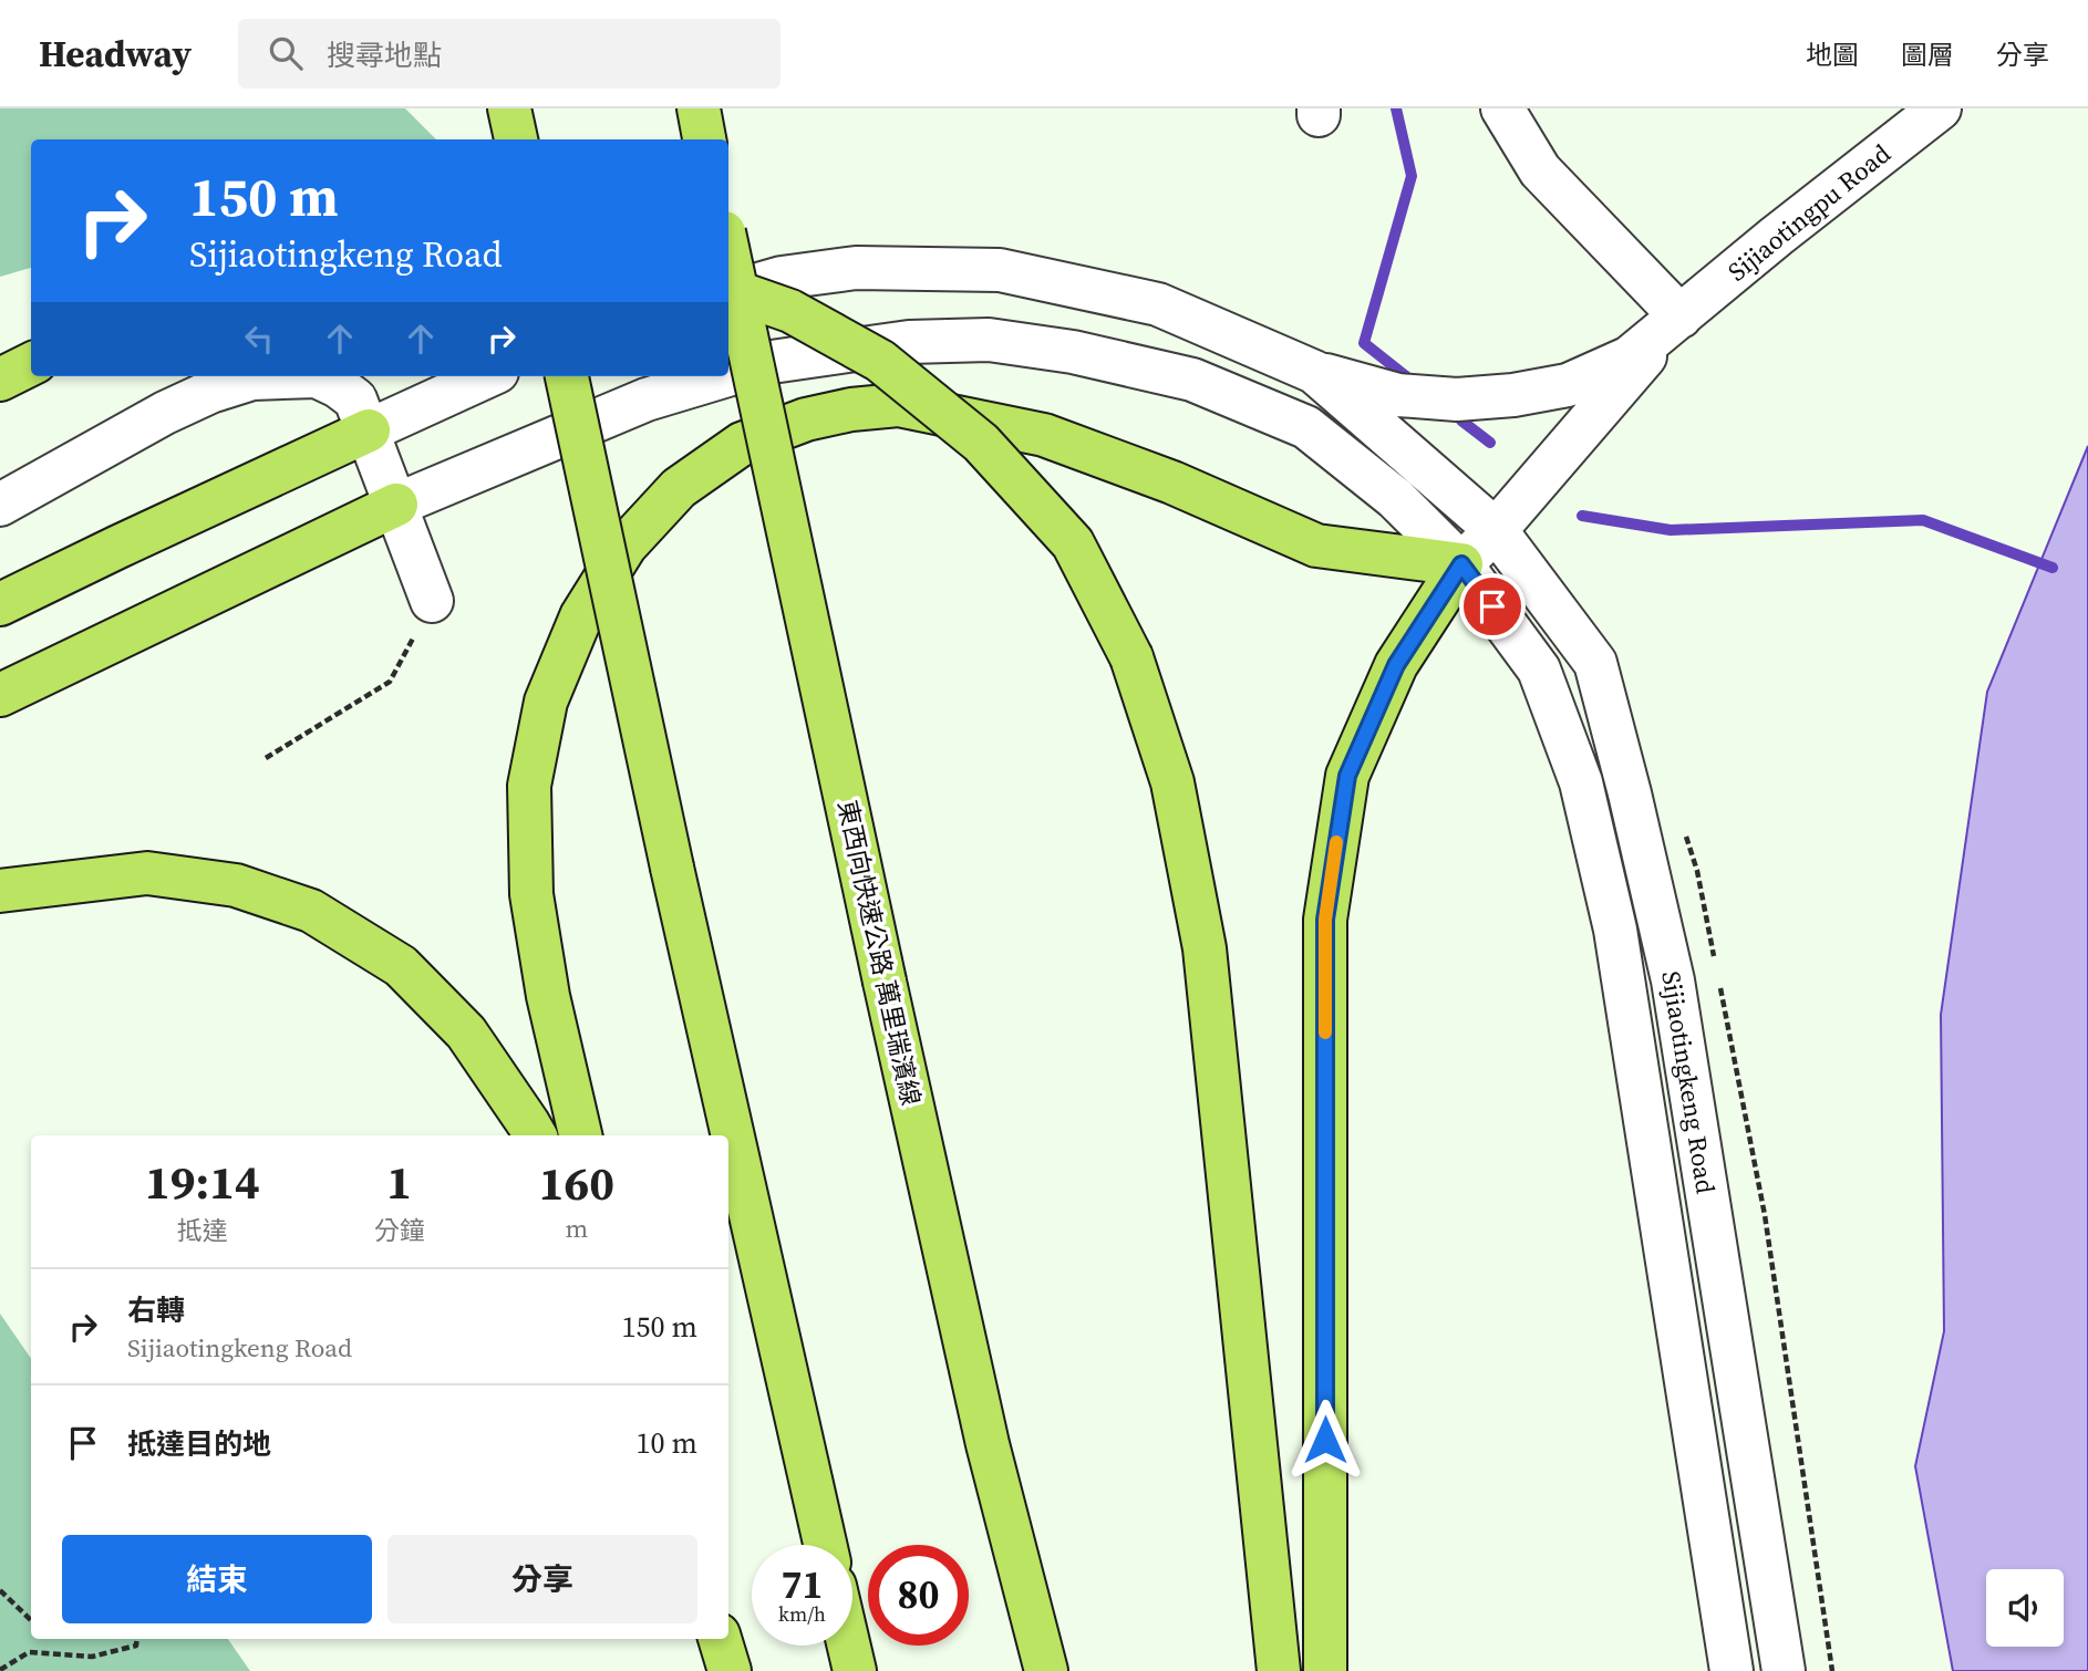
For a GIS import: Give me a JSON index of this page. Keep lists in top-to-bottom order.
{
  "streets": {
    "highway": ["東西向快速公路 萬里瑞濱線"],
    "street": ["Sijiaotingpu Road", "Sijiaotingkeng Road"]
  },
  "page": {
    "header": "Headway",
    "search": "搜尋地點",
    "nav": ["地圖", "圖層", "分享"],
    "turn": ["150 m", "Sijiaotingkeng Road"],
    "eta": [
      "19:14",
      "抵達",
      "1",
      "分鐘",
      "160",
      "m"
    ],
    "list": [
      {
        "name": "右轉",
        "note": "Sijiaotingkeng Road",
        "value": "150 m"
      },
      {
        "name": "抵達目的地",
        "value": "10 m"
      }
    ],
    "buttons": ["結束", "分享"],
    "speed": "71 km/h",
    "limit": "80"
  }
}
